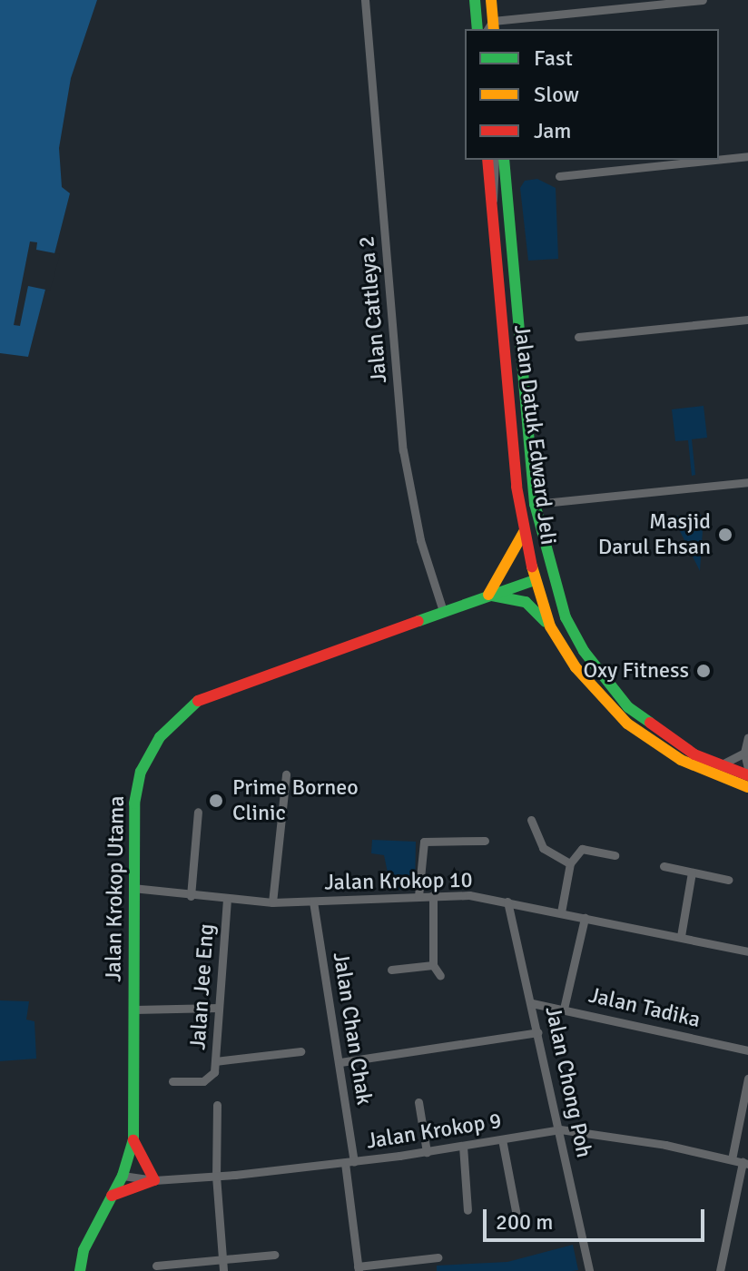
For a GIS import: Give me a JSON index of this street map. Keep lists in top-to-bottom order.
{
  "streets": {
    "street": [
      "Jalan Cattleya 2",
      "Jalan Datuk Edward Jeli",
      "Jalan Krokop 10",
      "Jalan Krokop Utama",
      "Jalan Jee Eng",
      "Jalan Tadika",
      "Jalan Chan Chak",
      "Jalan Chong Poh",
      "Jalan Krokop 9"
    ]
  },
  "crossings": [
    ["Jalan Cattleya 2", "Jalan Krokop Utama"],
    ["Jalan Datuk Edward Jeli", "Jalan Krokop Utama"],
    ["Jalan Krokop 10", "Jalan Krokop Utama"],
    ["Jalan Krokop 10", "Jalan Jee Eng"],
    ["Jalan Krokop 10", "Jalan Chan Chak"],
    ["Jalan Krokop 10", "Jalan Chong Poh"],
    ["Jalan Krokop Utama", "Jalan Krokop 9"],
    ["Jalan Tadika", "Jalan Chong Poh"],
    ["Jalan Chan Chak", "Jalan Krokop 9"],
    ["Jalan Chong Poh", "Jalan Krokop 9"]
  ],
  "places": ["Masjid Darul Ehsan", "Oxy Fitness", "Prime Borneo Clinic"],
  "legend": ["Fast", "Slow", "Jam"],
  "scale_bar": "200 m"
}
